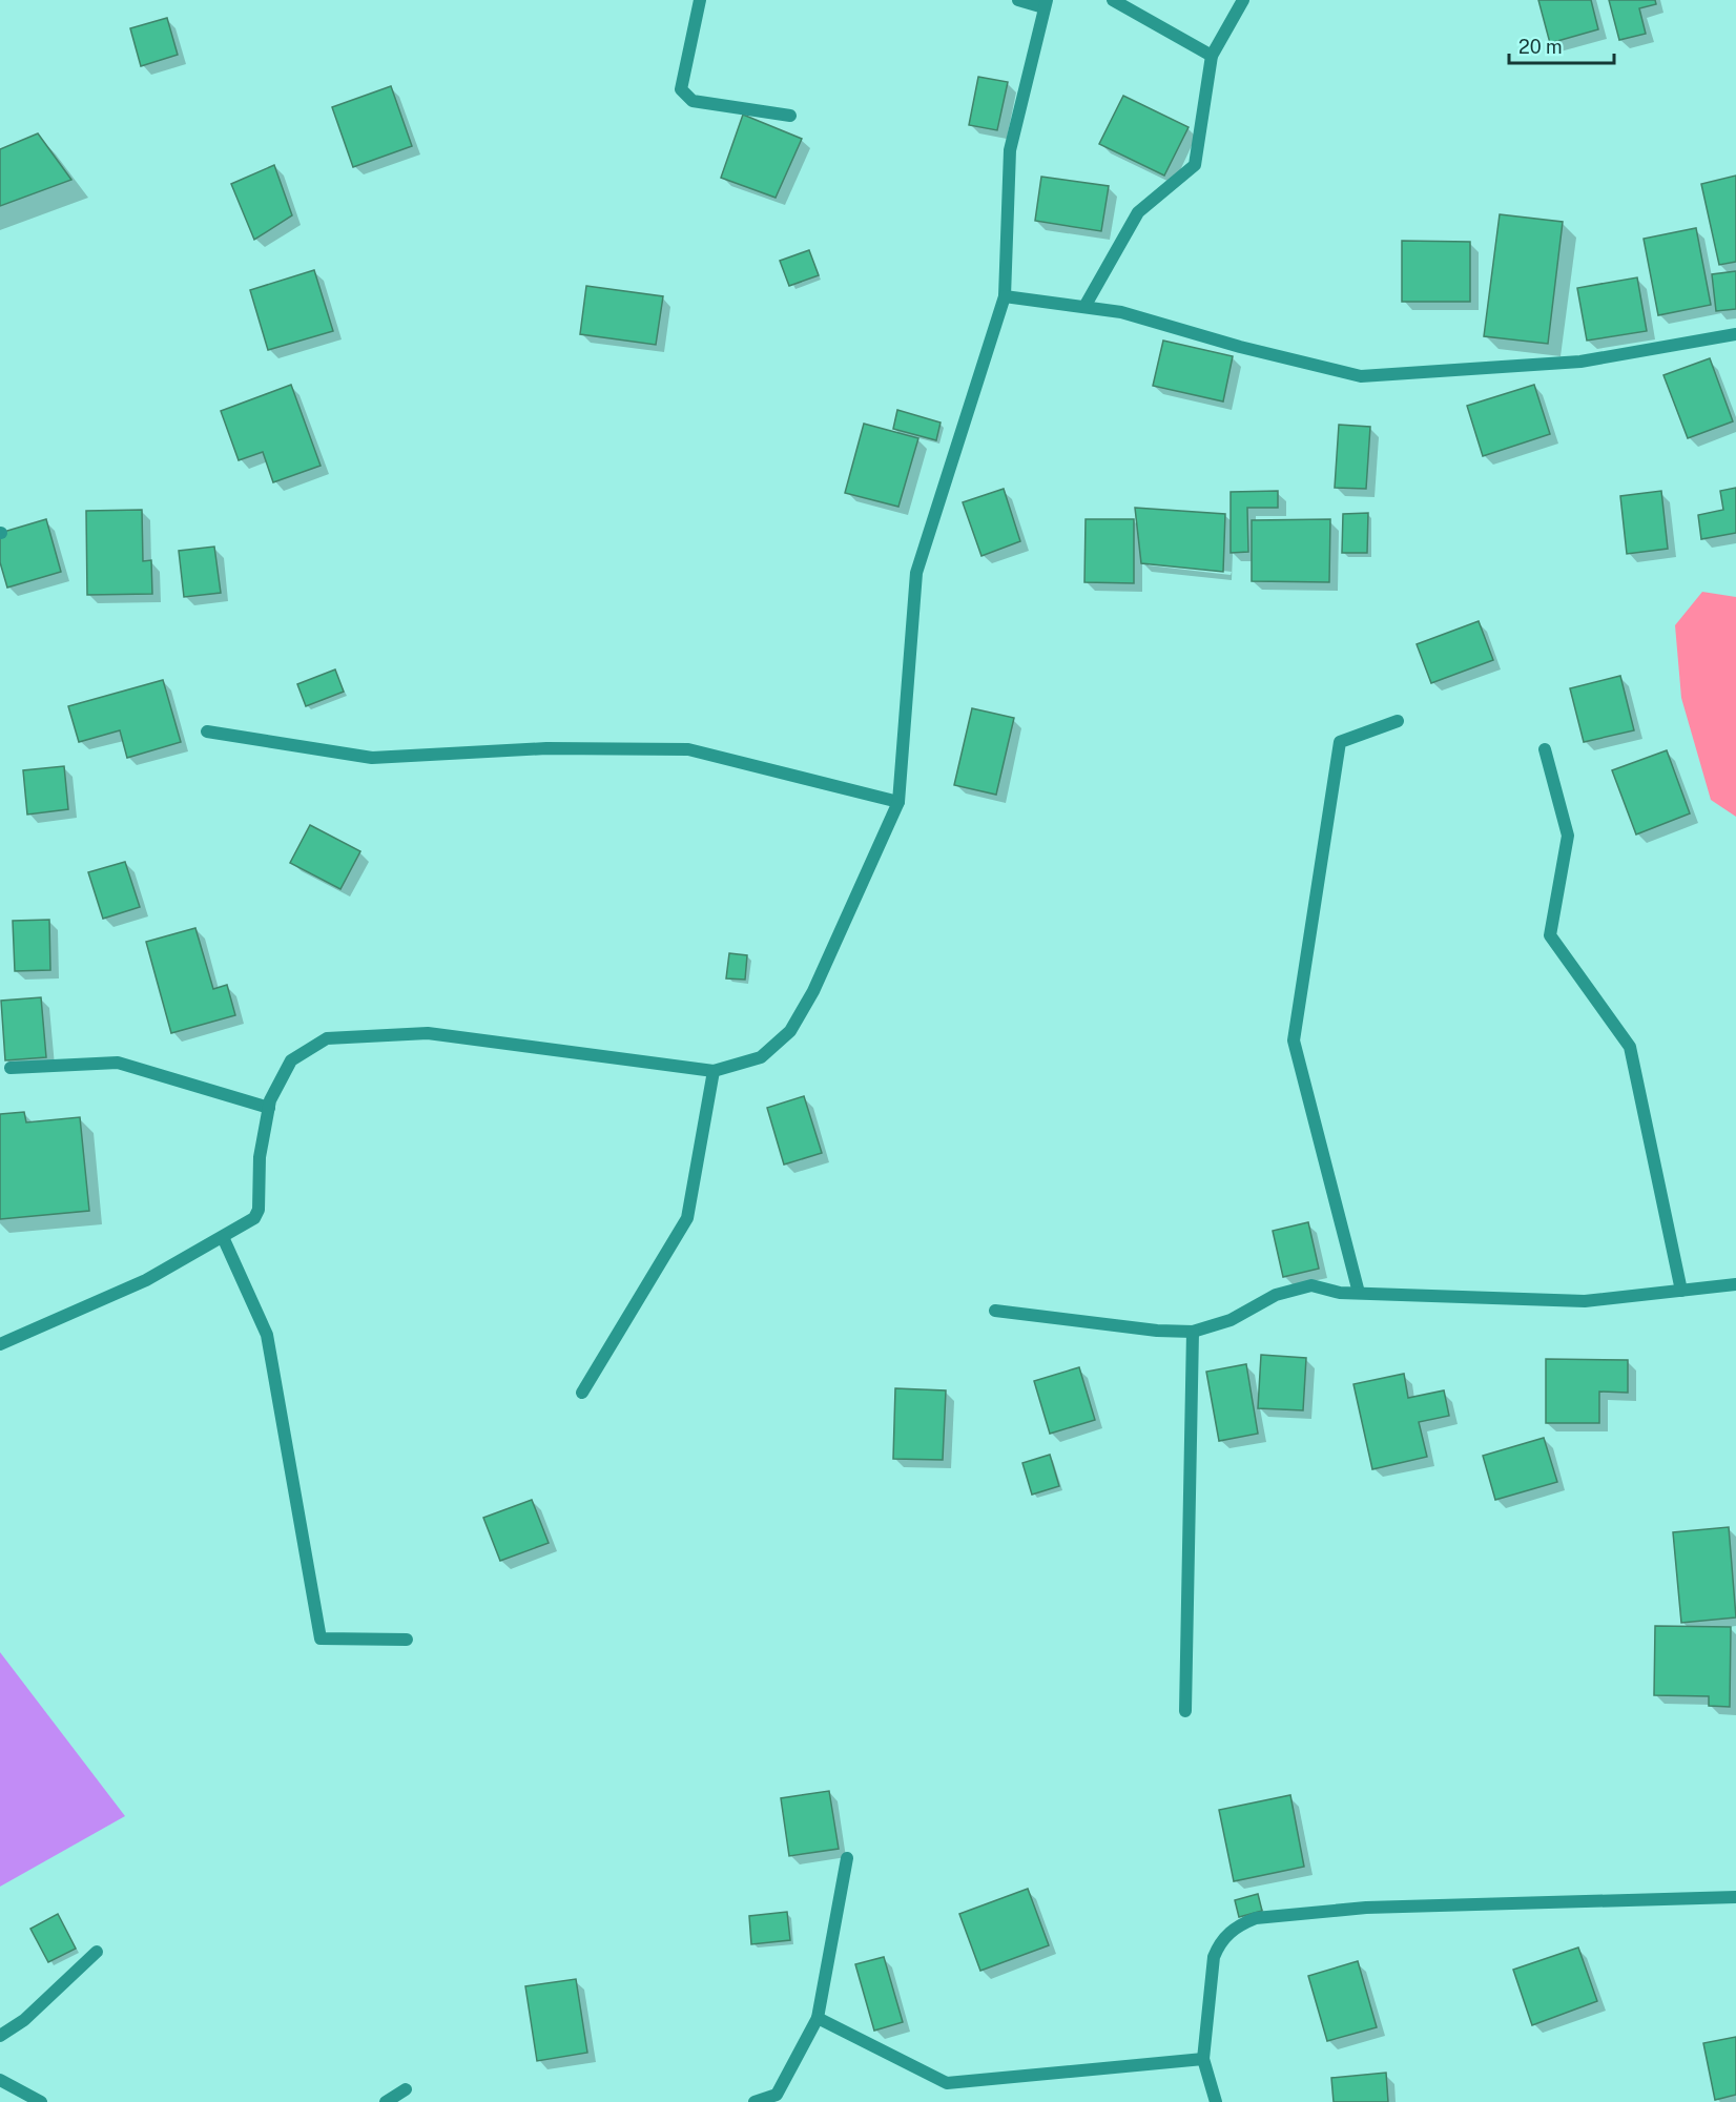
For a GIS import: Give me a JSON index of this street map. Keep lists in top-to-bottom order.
{
  "scale_bar": "20 m"
}
